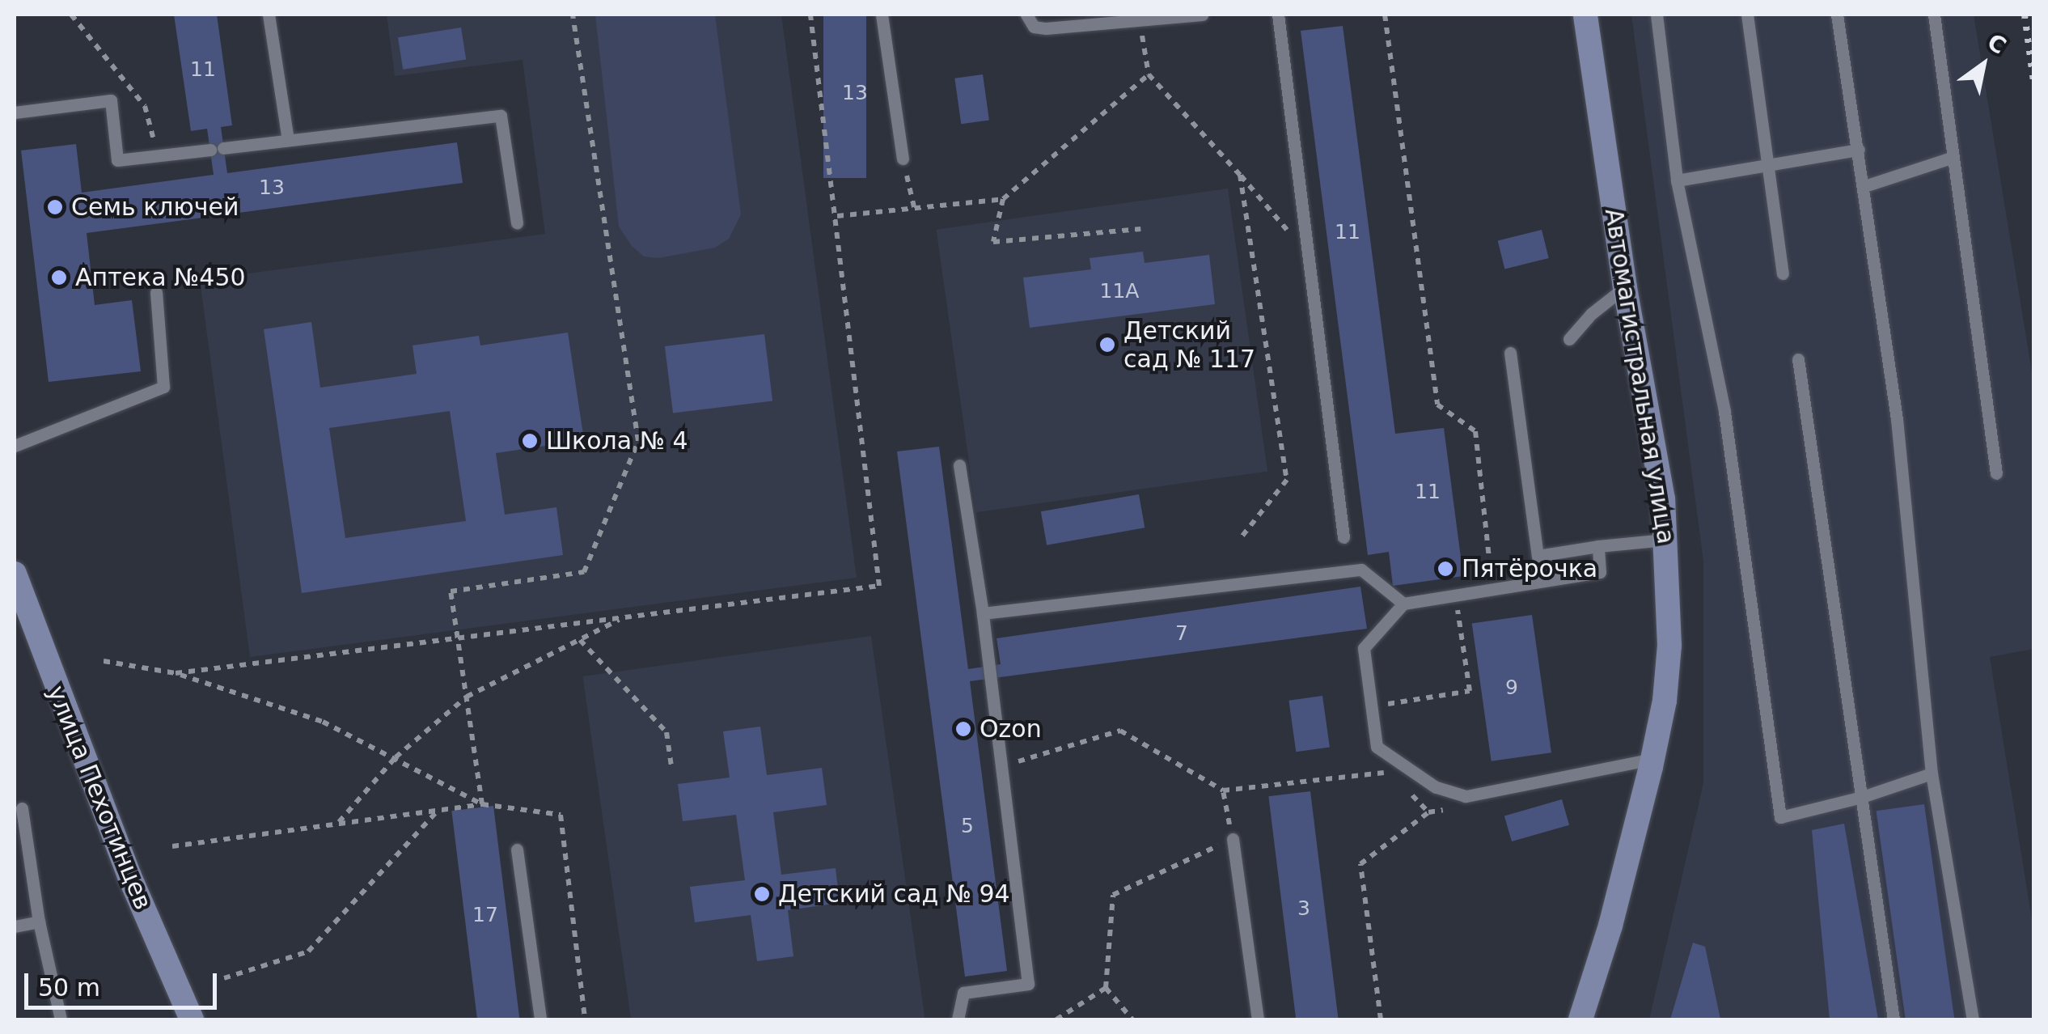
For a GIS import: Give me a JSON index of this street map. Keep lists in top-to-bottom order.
{
  "streets": {
    "main road": ["Автомагистральная улица", "улица Пехотинцев"]
  },
  "places": [
    "Семь ключей",
    "Аптека №450",
    "Детский сад № 117",
    "Школа № 4",
    "Пятёрочка",
    "Ozon",
    "Детский сад № 94"
  ],
  "house_numbers": [
    "11",
    "13",
    "13",
    "11",
    "11А",
    "11",
    "7",
    "9",
    "5",
    "3",
    "17"
  ],
  "scale_bar": "50 m",
  "north": "top right"
}
